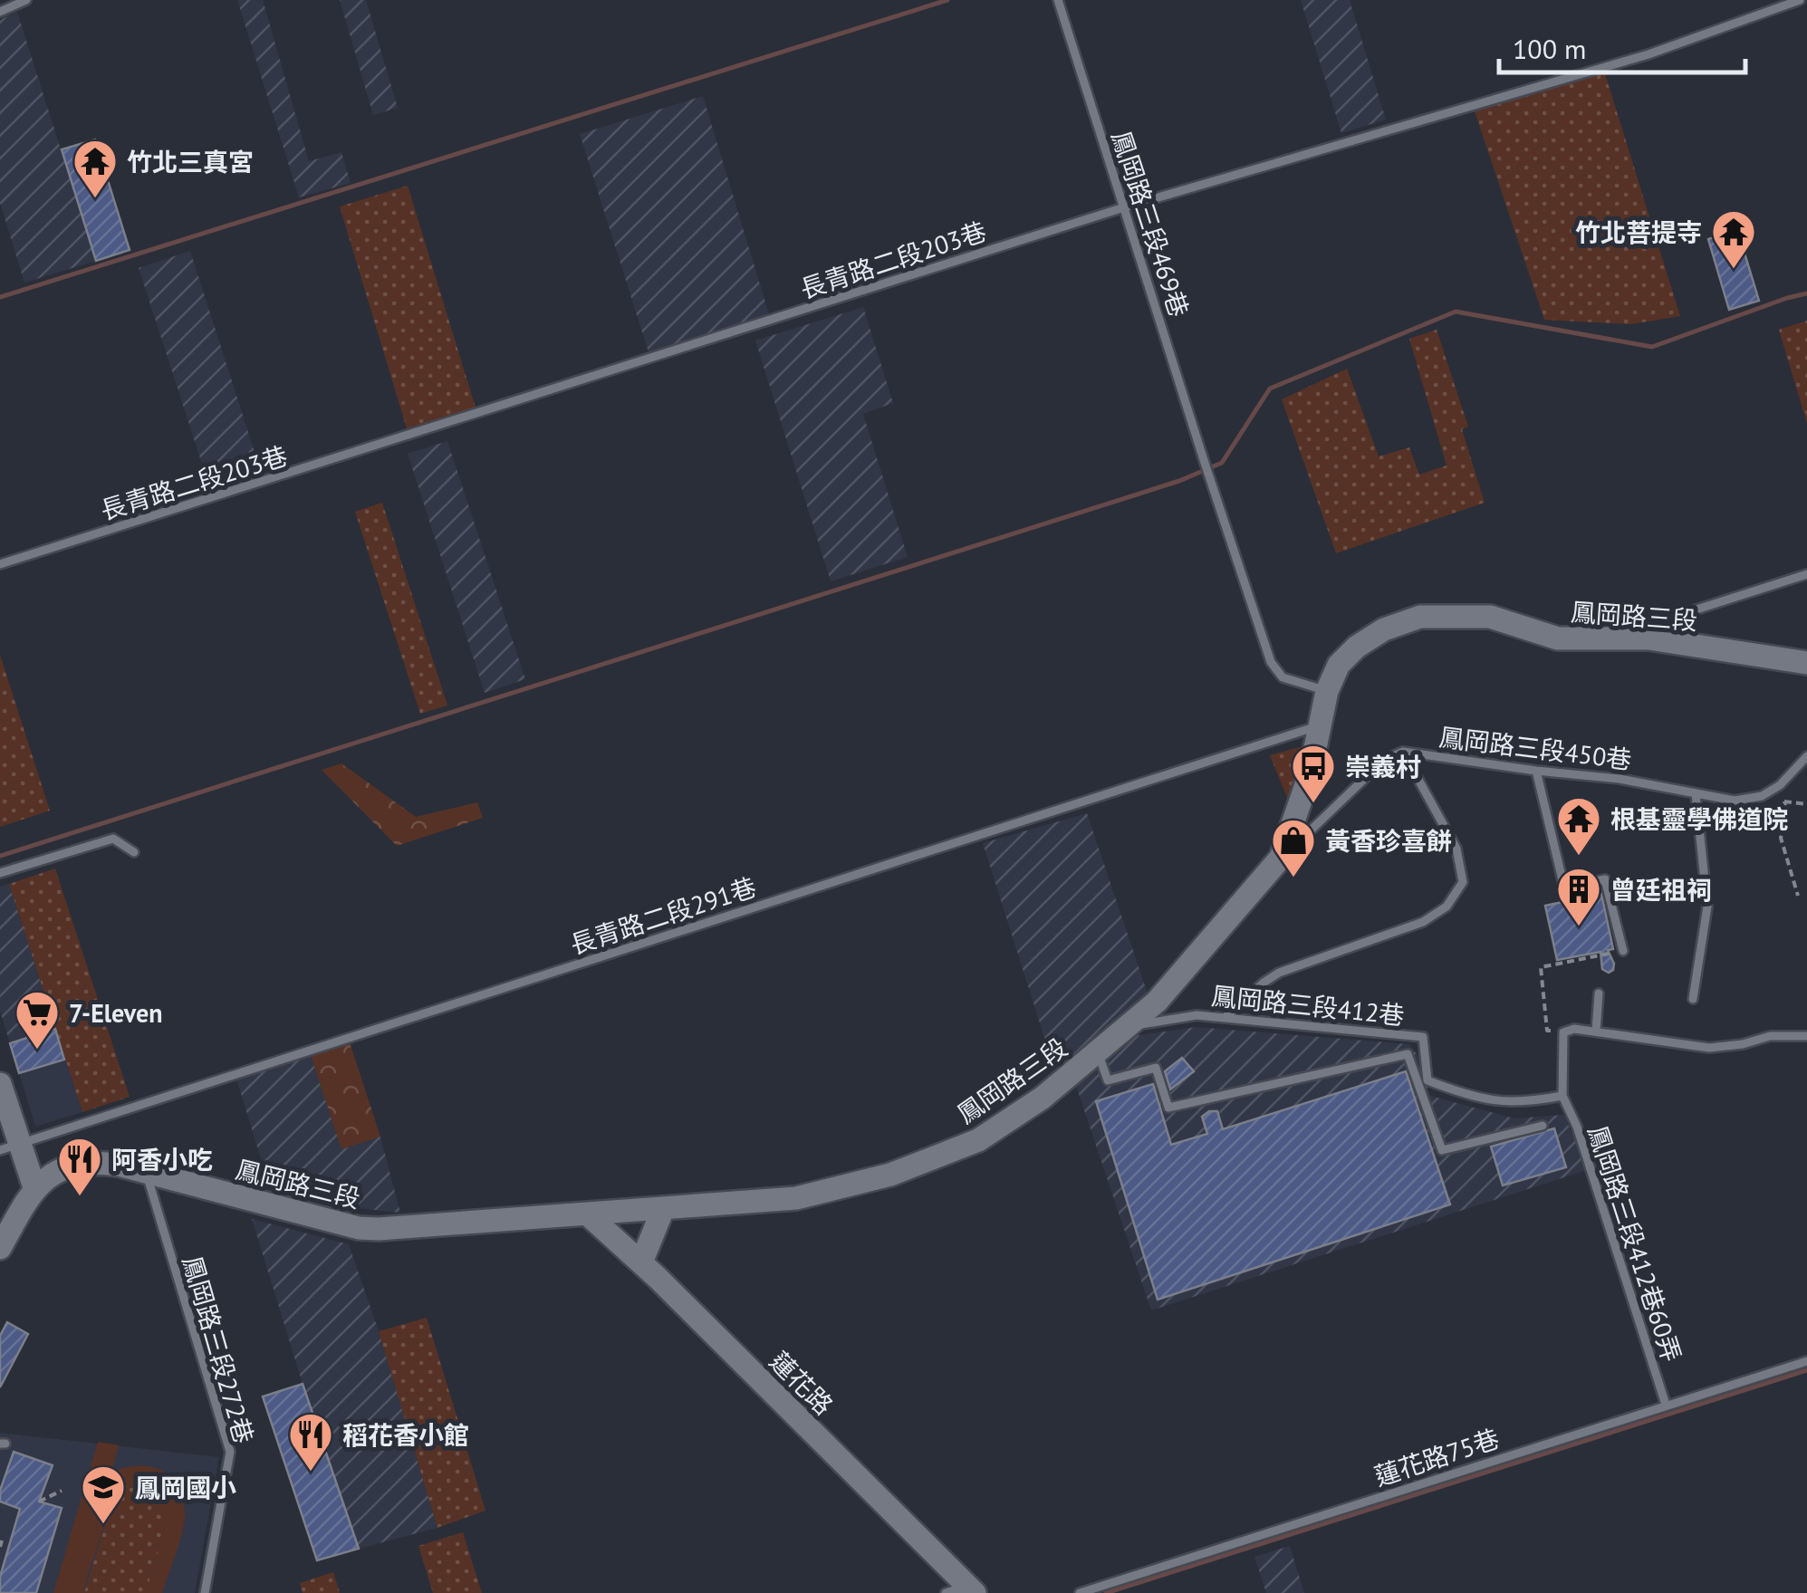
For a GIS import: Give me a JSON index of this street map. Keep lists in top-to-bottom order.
{
  "streets": {
    "street": ["鳳岡路三段", "蓮花路"],
    "lane": [
      "鳳岡路三段469巷",
      "長青路二段203巷",
      "鳳岡路三段450巷",
      "長青路二段291巷",
      "鳳岡路三段412巷",
      "鳳岡路三段412巷60弄",
      "鳳岡路三段272巷",
      "蓮花路75巷"
    ]
  },
  "crossings": [
    ["鳳岡路三段469巷", "長青路二段203巷"],
    ["鳳岡路三段469巷", "鳳岡路三段"],
    ["鳳岡路三段", "鳳岡路三段450巷"],
    ["鳳岡路三段", "長青路二段291巷"],
    ["鳳岡路三段", "鳳岡路三段412巷"],
    ["鳳岡路三段", "鳳岡路三段272巷"],
    ["鳳岡路三段", "蓮花路"],
    ["鳳岡路三段412巷", "鳳岡路三段412巷60弄"],
    ["鳳岡路三段412巷60弄", "蓮花路75巷"]
  ],
  "places": {
    "temple": ["竹北三真宮", "竹北菩提寺", "根基靈學佛道院"],
    "bus stop": ["崇義村"],
    "shop": ["黃香珍喜餅"],
    "building": ["曾廷祖祠"],
    "supermarket": ["7-Eleven"],
    "restaurant": ["阿香小吃", "稻花香小館"],
    "school or university": ["鳳岡國小"]
  },
  "scale_bar": "100 m"
}
